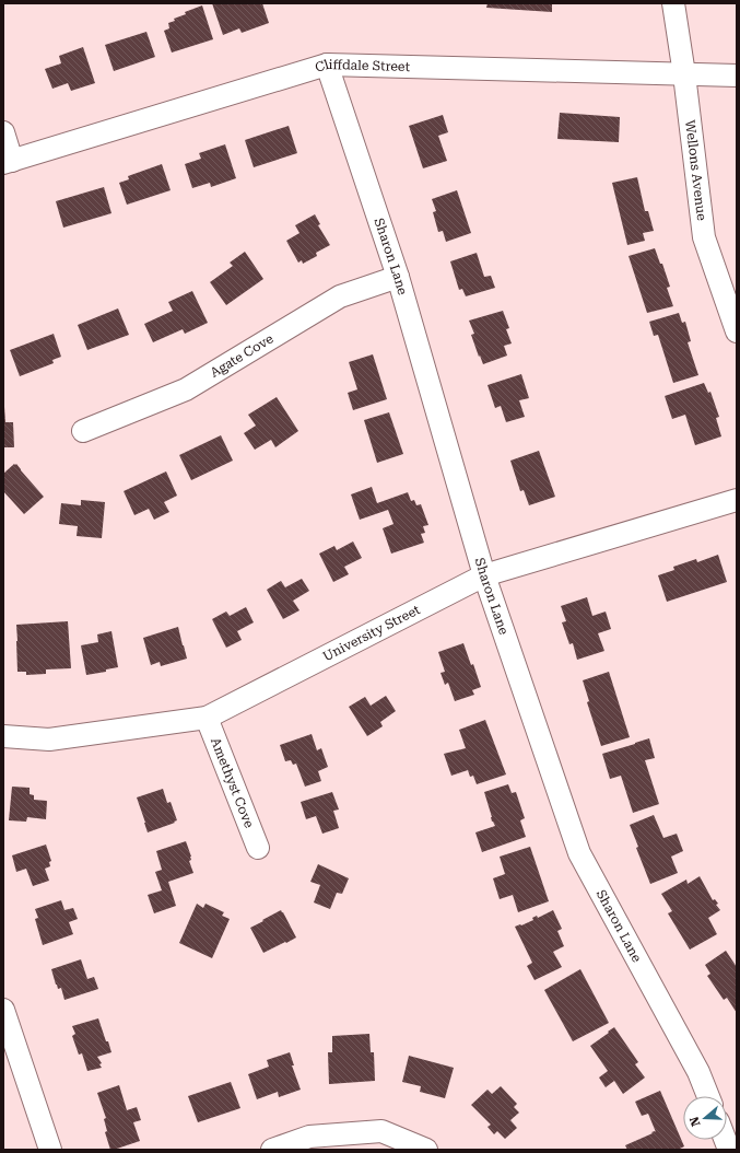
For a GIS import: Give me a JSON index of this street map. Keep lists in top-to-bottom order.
{
  "streets": {
    "street": [
      "Cliffdale Street",
      "Wellons Avenue",
      "Sharon Lane",
      "Agate Cove",
      "University Street",
      "Amethyst Cove"
    ]
  },
  "crossings": [
    ["Cliffdale Street", "Wellons Avenue"],
    ["Cliffdale Street", "Sharon Lane"],
    ["Sharon Lane", "Agate Cove"],
    ["Sharon Lane", "University Street"],
    ["University Street", "Amethyst Cove"]
  ],
  "north": "left"
}
